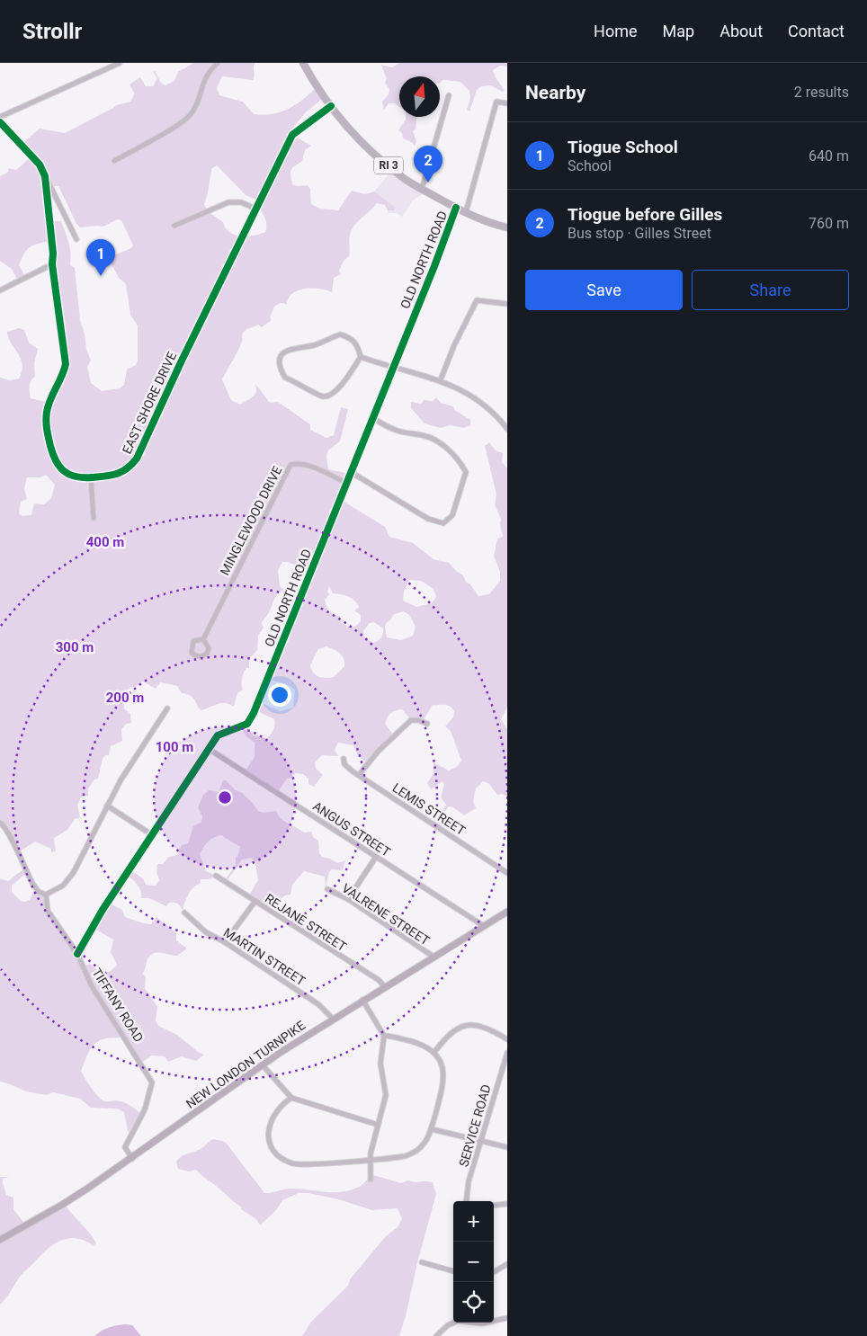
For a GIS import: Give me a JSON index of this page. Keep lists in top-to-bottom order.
{
  "streets": {
    "main road": ["RI 3", "NEW LONDON TURNPIKE"],
    "street": [
      "OLD NORTH ROAD",
      "EAST SHORE DRIVE",
      "MINGLEWOOD DRIVE",
      "LEMIS STREET",
      "ANGUS STREET",
      "VALRENE STREET",
      "REJANE STREET",
      "MARTIN STREET",
      "TIFFANY ROAD",
      "SERVICE ROAD"
    ]
  },
  "crossings": [
    ["RI 3", "OLD NORTH ROAD"],
    ["RI 3", "EAST SHORE DRIVE"],
    ["OLD NORTH ROAD", "MINGLEWOOD DRIVE"],
    ["OLD NORTH ROAD", "ANGUS STREET"],
    ["OLD NORTH ROAD", "TIFFANY ROAD"],
    ["ANGUS STREET", "NEW LONDON TURNPIKE"],
    ["VALRENE STREET", "NEW LONDON TURNPIKE"],
    ["REJANE STREET", "NEW LONDON TURNPIKE"],
    ["MARTIN STREET", "NEW LONDON TURNPIKE"],
    ["TIFFANY ROAD", "NEW LONDON TURNPIKE"]
  ],
  "north": "top",
  "page": {
    "header": "Strollr",
    "nav": [
      "Home",
      "Map",
      "About",
      "Contact"
    ],
    "heading": ["Nearby", "2 results"],
    "list": [
      {
        "mark": "1",
        "name": "Tiogue School",
        "note": "School",
        "value": "640 m"
      },
      {
        "mark": "2",
        "name": "Tiogue before Gilles",
        "note": "Bus stop · Gilles Street",
        "value": "760 m"
      }
    ],
    "pins": ["2", "1"],
    "buttons": ["Save", "Share"],
    "map_buttons": ["+", "−"]
  },
  "rings": [
    "400 m",
    "300 m",
    "200 m",
    "100 m"
  ]
}
